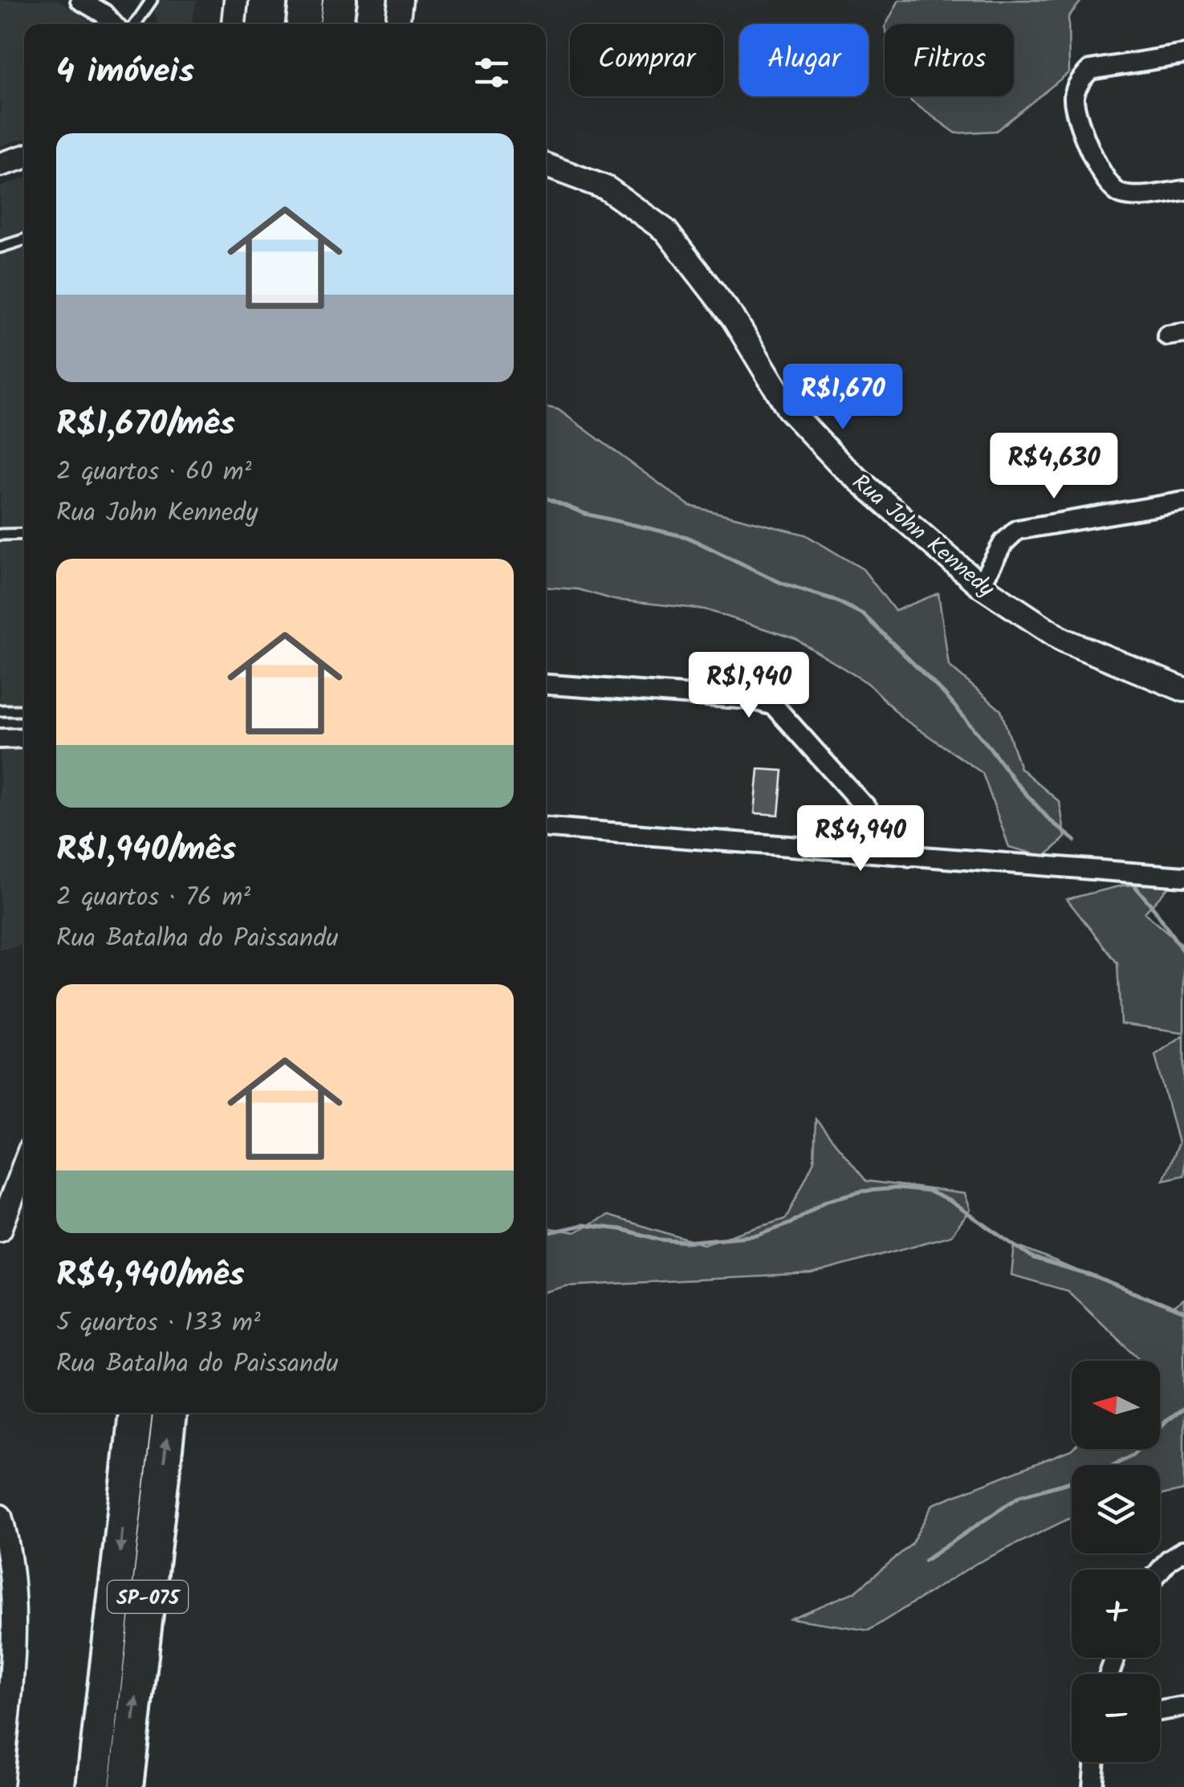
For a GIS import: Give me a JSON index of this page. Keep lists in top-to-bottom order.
{
  "streets": {
    "highway": ["SP-075"],
    "street": ["Rua John Kennedy"]
  },
  "north": "left",
  "page": {
    "chip": ["Comprar", "Alugar", "Filtros"],
    "heading": "4 imóveis",
    "list": [
      {
        "name": "R$1,670/mês",
        "note": "2 quartos · 60 m² · Rua John Kennedy"
      },
      {
        "name": "R$1,940/mês",
        "note": "2 quartos · 76 m² · Rua Batalha do Paissandu"
      },
      {
        "name": "R$4,940/mês",
        "note": "5 quartos · 133 m² · Rua Batalha do Paissandu"
      }
    ],
    "price": [
      "R$1,670",
      "R$4,630",
      "R$1,940",
      "R$4,940"
    ],
    "map_buttons": ["+", "−"]
  }
}
